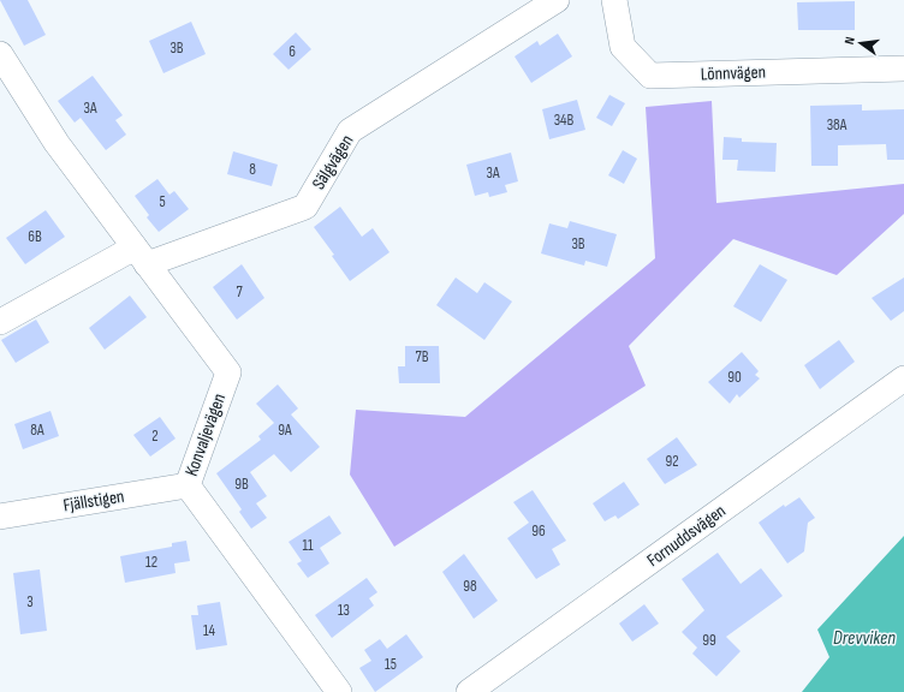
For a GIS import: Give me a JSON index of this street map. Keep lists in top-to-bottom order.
{
  "streets": {
    "street": [
      "Lönnvägen",
      "Sälgvägen",
      "Konvaljevägen",
      "Fjällstigen",
      "Fornuddsvägen"
    ]
  },
  "crossings": [
    ["Sälgvägen", "Konvaljevägen"],
    ["Konvaljevägen", "Fjällstigen"]
  ],
  "water": ["Drevviken"],
  "house_numbers": [
    "3B",
    "6",
    "3A",
    "34B",
    "38A",
    "8",
    "3A",
    "5",
    "6B",
    "3B",
    "7",
    "7B",
    "90",
    "8A",
    "9A",
    "2",
    "92",
    "9B",
    "96",
    "11",
    "12",
    "98",
    "3",
    "13",
    "14",
    "99",
    "15"
  ],
  "north": "left"
}
